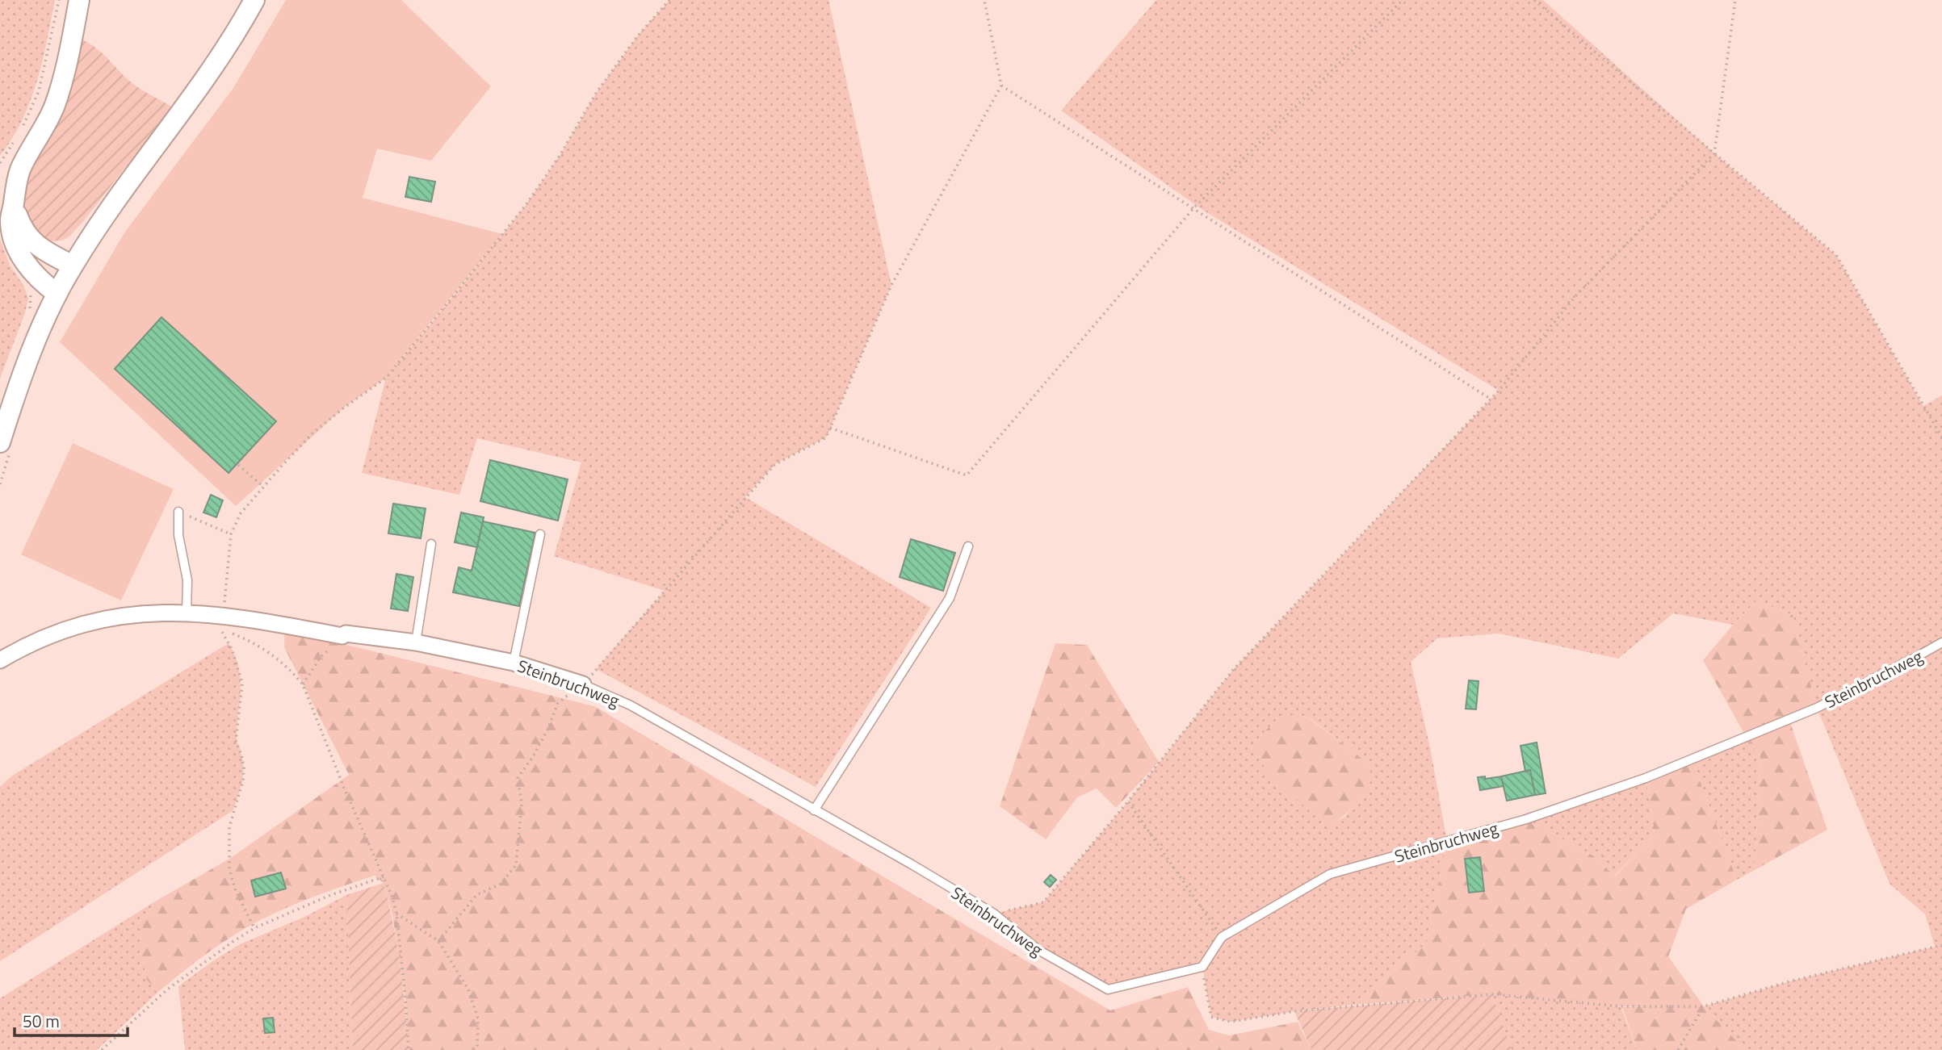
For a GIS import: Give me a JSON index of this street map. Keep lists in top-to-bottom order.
{
  "streets": {
    "street": ["Steinbruchweg"]
  },
  "scale_bar": "50 m"
}
